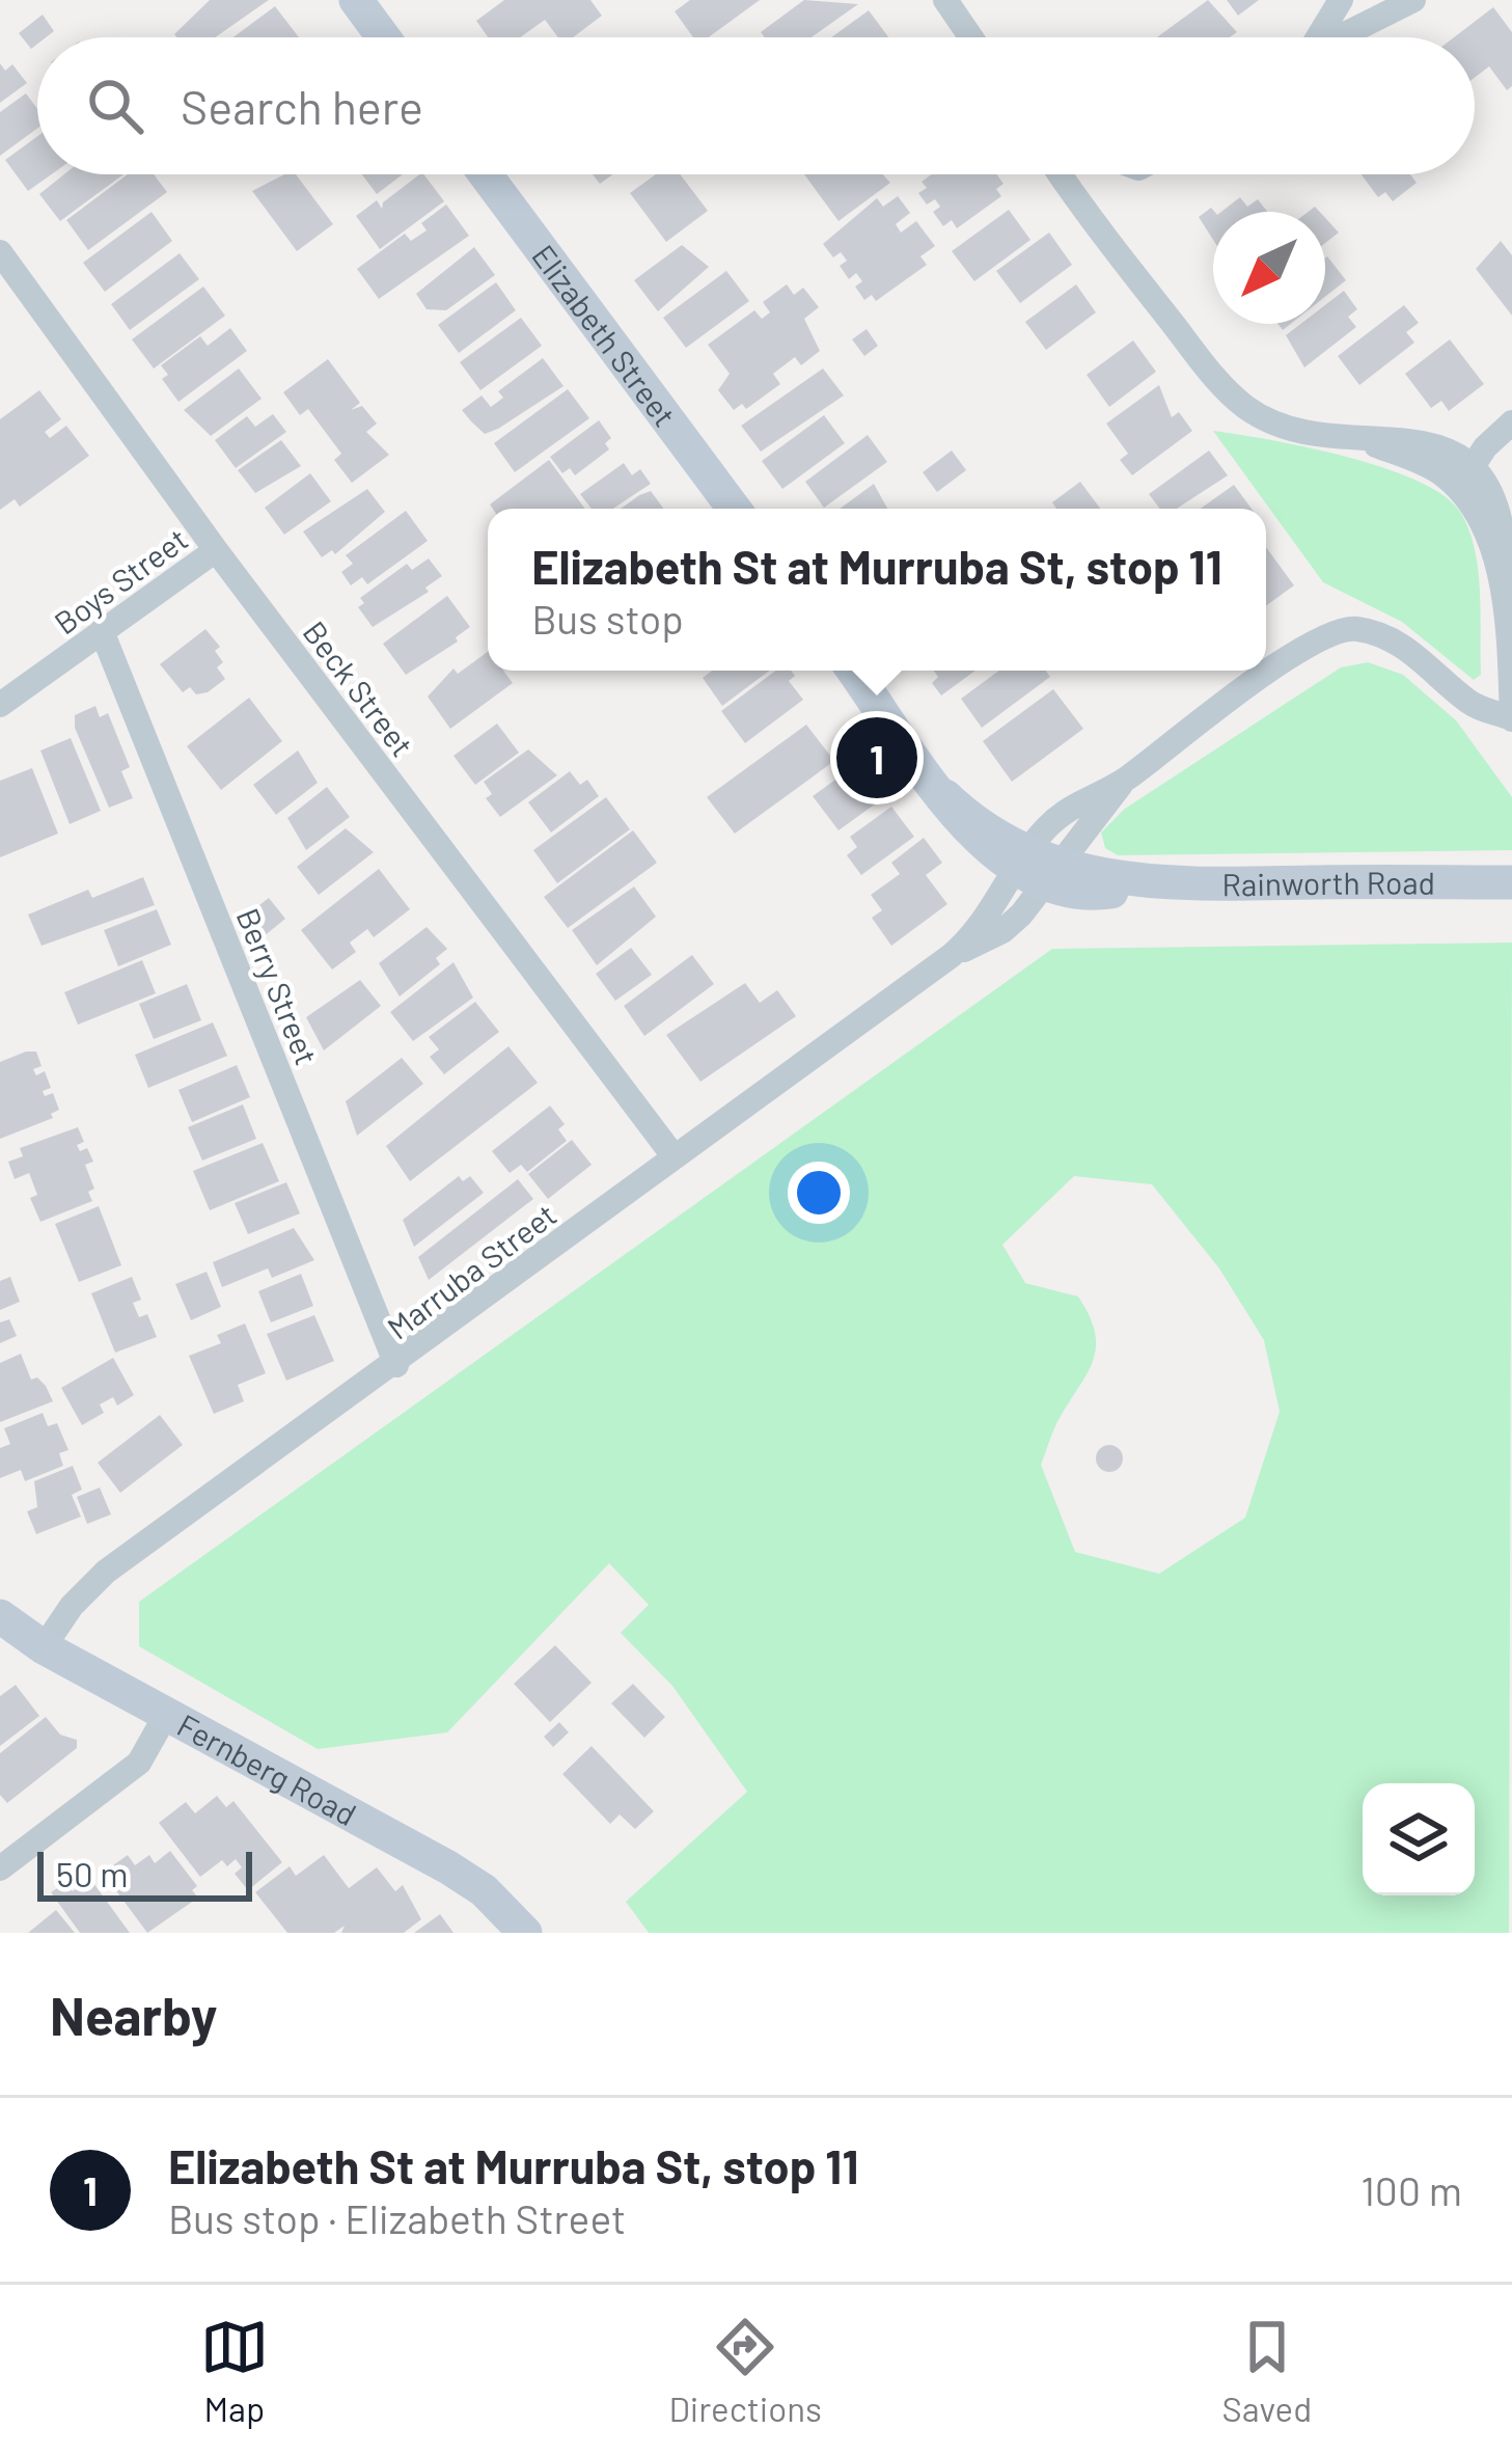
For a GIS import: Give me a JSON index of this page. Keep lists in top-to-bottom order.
{
  "streets": {
    "street": [
      "Elizabeth Street",
      "Boys Street",
      "Beck Street",
      "Rainworth Road",
      "Berry Street",
      "Marruba Street",
      "Fernberg Road"
    ]
  },
  "crossings": [
    ["Boys Street", "Beck Street"],
    ["Boys Street", "Berry Street"],
    ["Beck Street", "Marruba Street"],
    ["Rainworth Road", "Marruba Street"],
    ["Berry Street", "Marruba Street"],
    ["Marruba Street", "Fernberg Road"]
  ],
  "scale_bar": "50 m",
  "north": "bottom left",
  "page": {
    "search": "Search here",
    "popup": ["Elizabeth St at Murruba St, stop 11", "Bus stop"],
    "pins": "1",
    "scale": "50 m",
    "heading": "Nearby",
    "list": [
      {
        "mark": "1",
        "name": "Elizabeth St at Murruba St, stop 11",
        "note": "Bus stop · Elizabeth Street",
        "value": "100 m"
      }
    ],
    "nav": ["Map", "Directions", "Saved"]
  }
}
